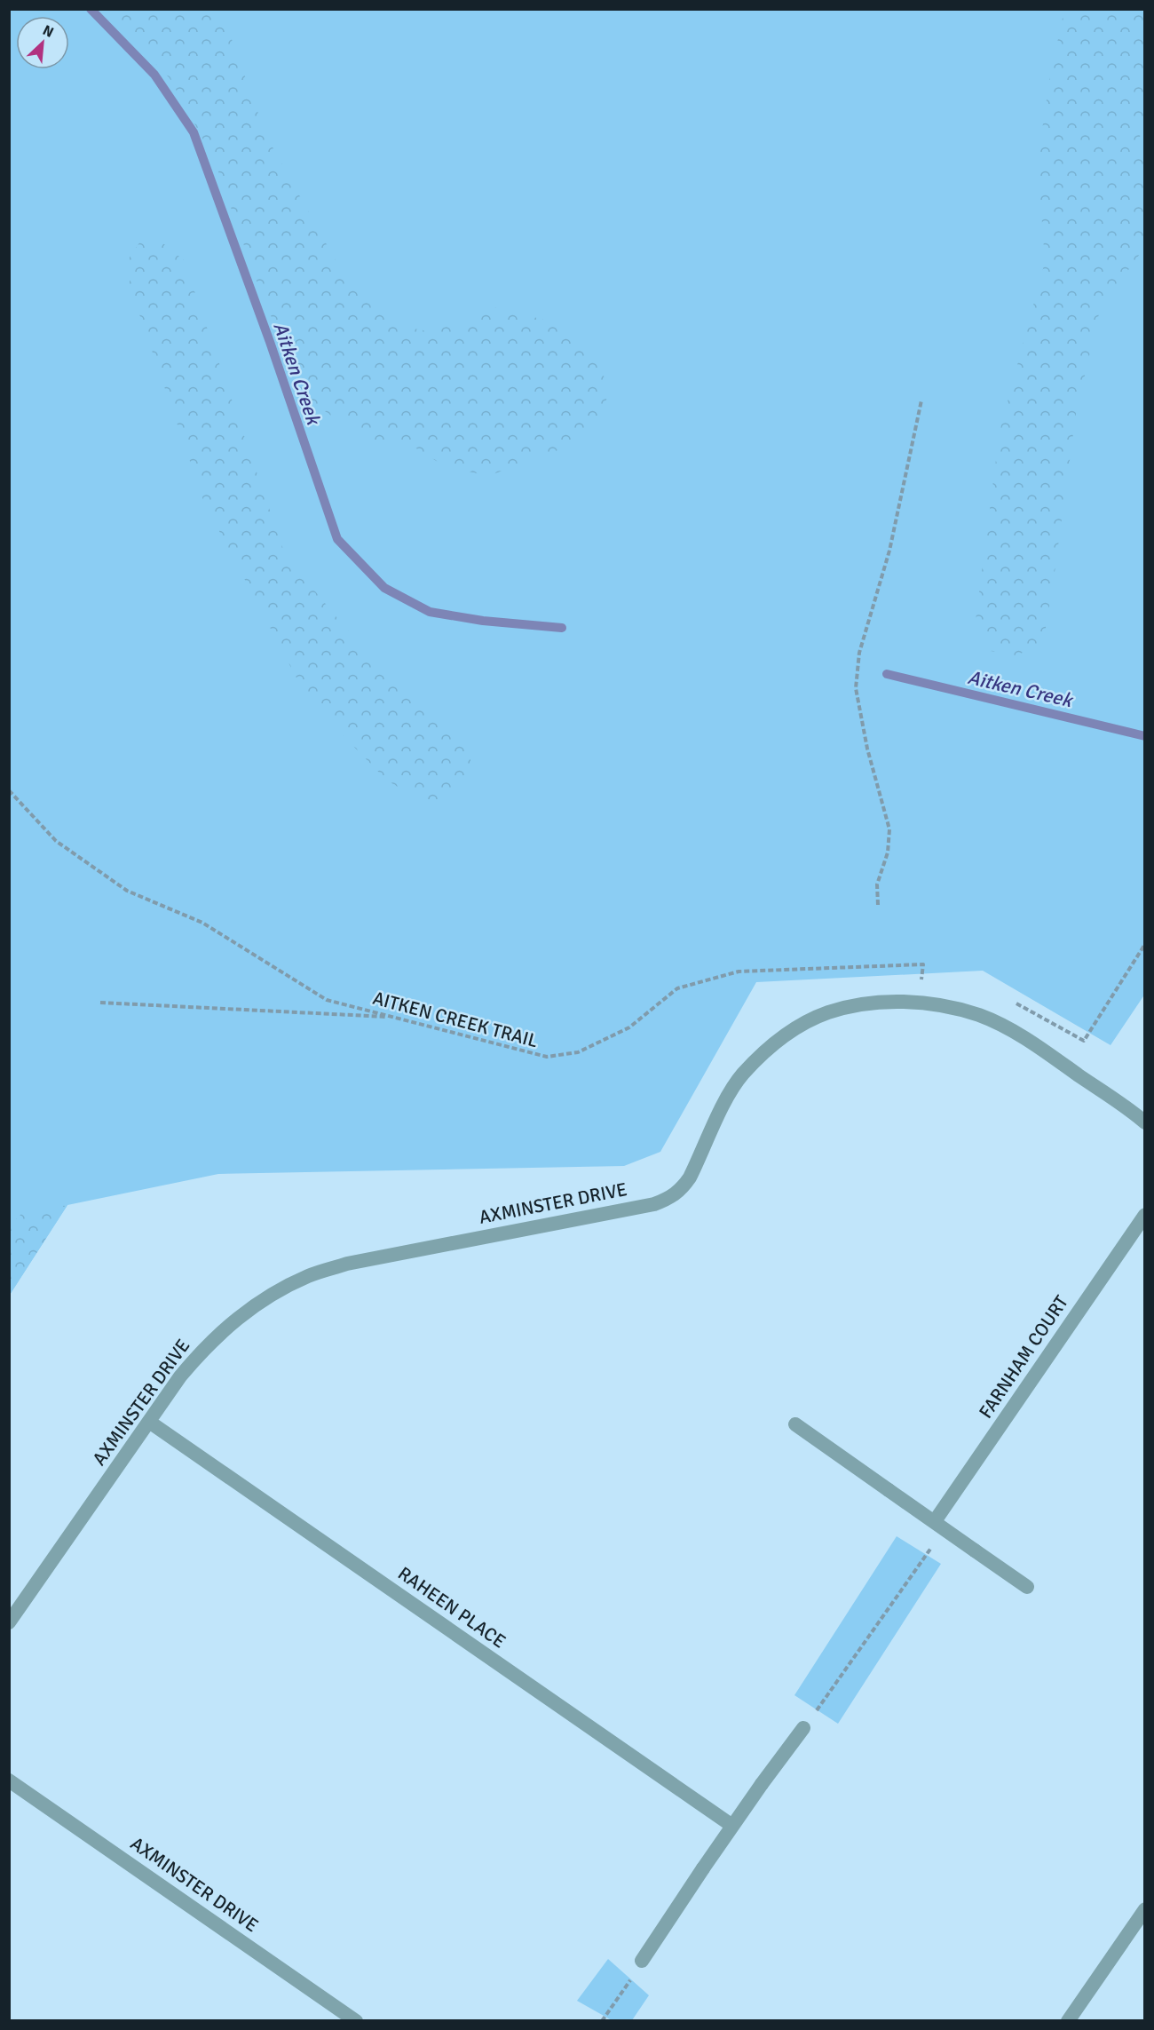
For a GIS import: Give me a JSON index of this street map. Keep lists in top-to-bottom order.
{
  "streets": {
    "street": ["AXMINSTER DRIVE", "FARNHAM COURT", "RAHEEN PLACE"],
    "path": ["AITKEN CREEK TRAIL"]
  },
  "crossings": [
    ["AXMINSTER DRIVE", "RAHEEN PLACE"]
  ],
  "water": ["Aitken Creek"],
  "north": "top right"
}
